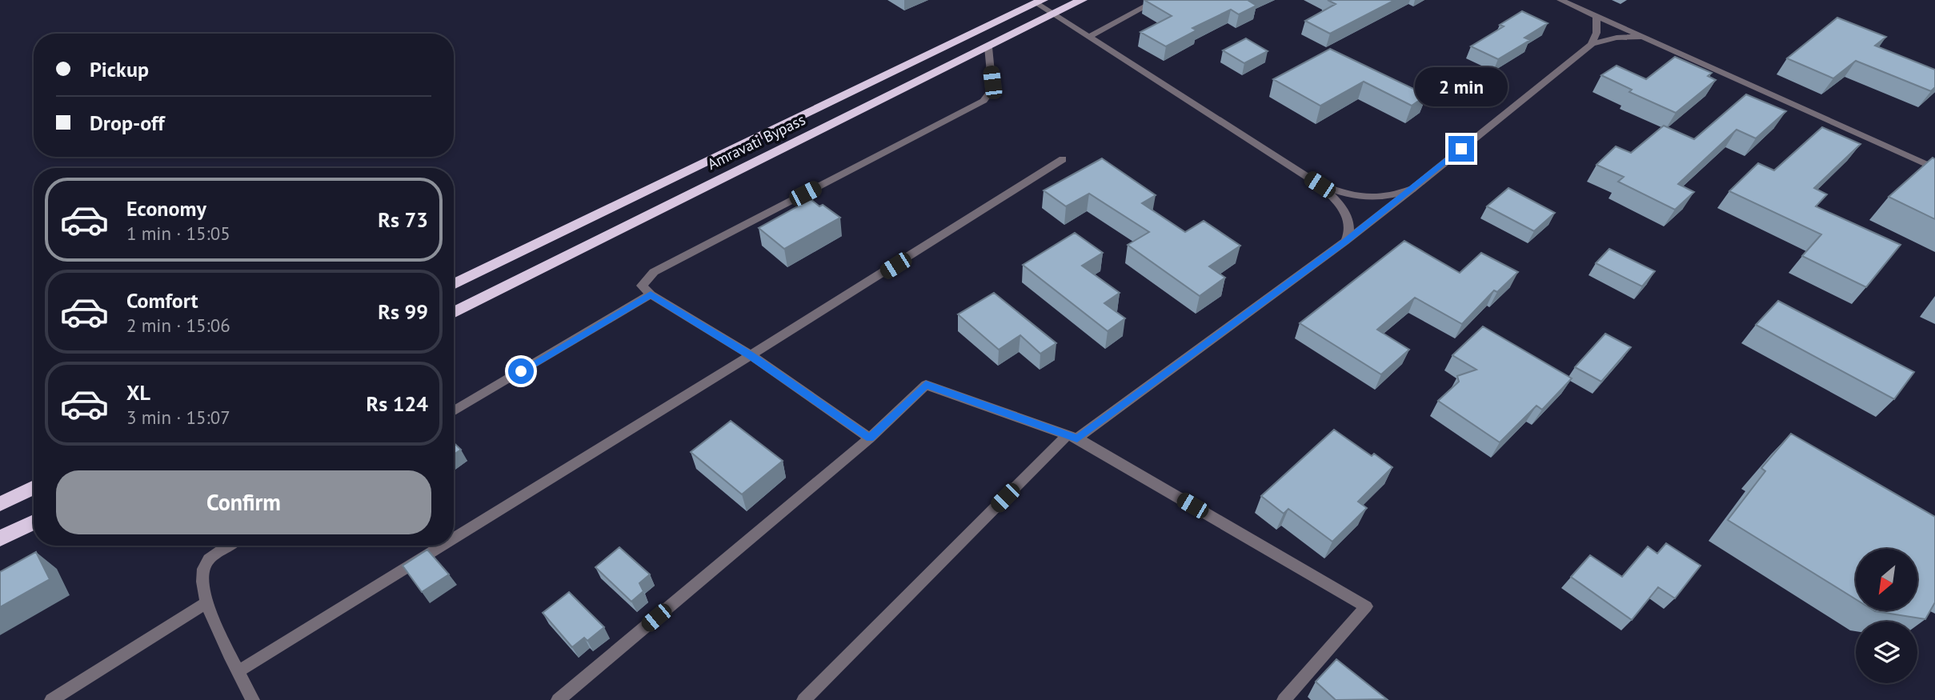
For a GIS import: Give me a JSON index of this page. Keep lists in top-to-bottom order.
{
  "streets": {
    "highway": ["Amravati Bypass"]
  },
  "north": "bottom left",
  "page": {
    "banner": ["Pickup", "Drop-off"],
    "bubble": "2 min",
    "list": [
      {
        "name": "Economy",
        "note": "1 min · 15:05",
        "value": "Rs 73"
      },
      {
        "name": "Comfort",
        "note": "2 min · 15:06",
        "value": "Rs 99"
      },
      {
        "name": "XL",
        "note": "3 min · 15:07",
        "value": "Rs 124"
      }
    ],
    "buttons": "Confirm"
  }
}
